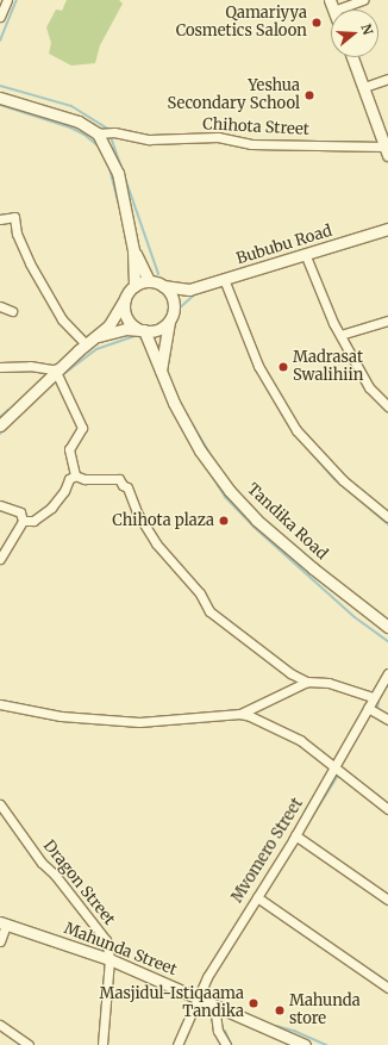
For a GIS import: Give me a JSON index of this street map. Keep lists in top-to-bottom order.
{
  "streets": {
    "street": [
      "Chihota Street",
      "Bububu Road",
      "Tandika Road",
      "Mvomero Street",
      "Dragon Street",
      "Mahunda Street"
    ]
  },
  "crossings": [
    ["Mvomero Street", "Mahunda Street"],
    ["Dragon Street", "Mahunda Street"]
  ],
  "places": [
    "Qamariyya Cosmetics Saloon",
    "Yeshua Secondary School",
    "Madrasat Swalihiin",
    "Chihota plaza",
    "Masjidul-Istiqaama Tandika",
    "Mahunda store"
  ],
  "north": "right"
}
